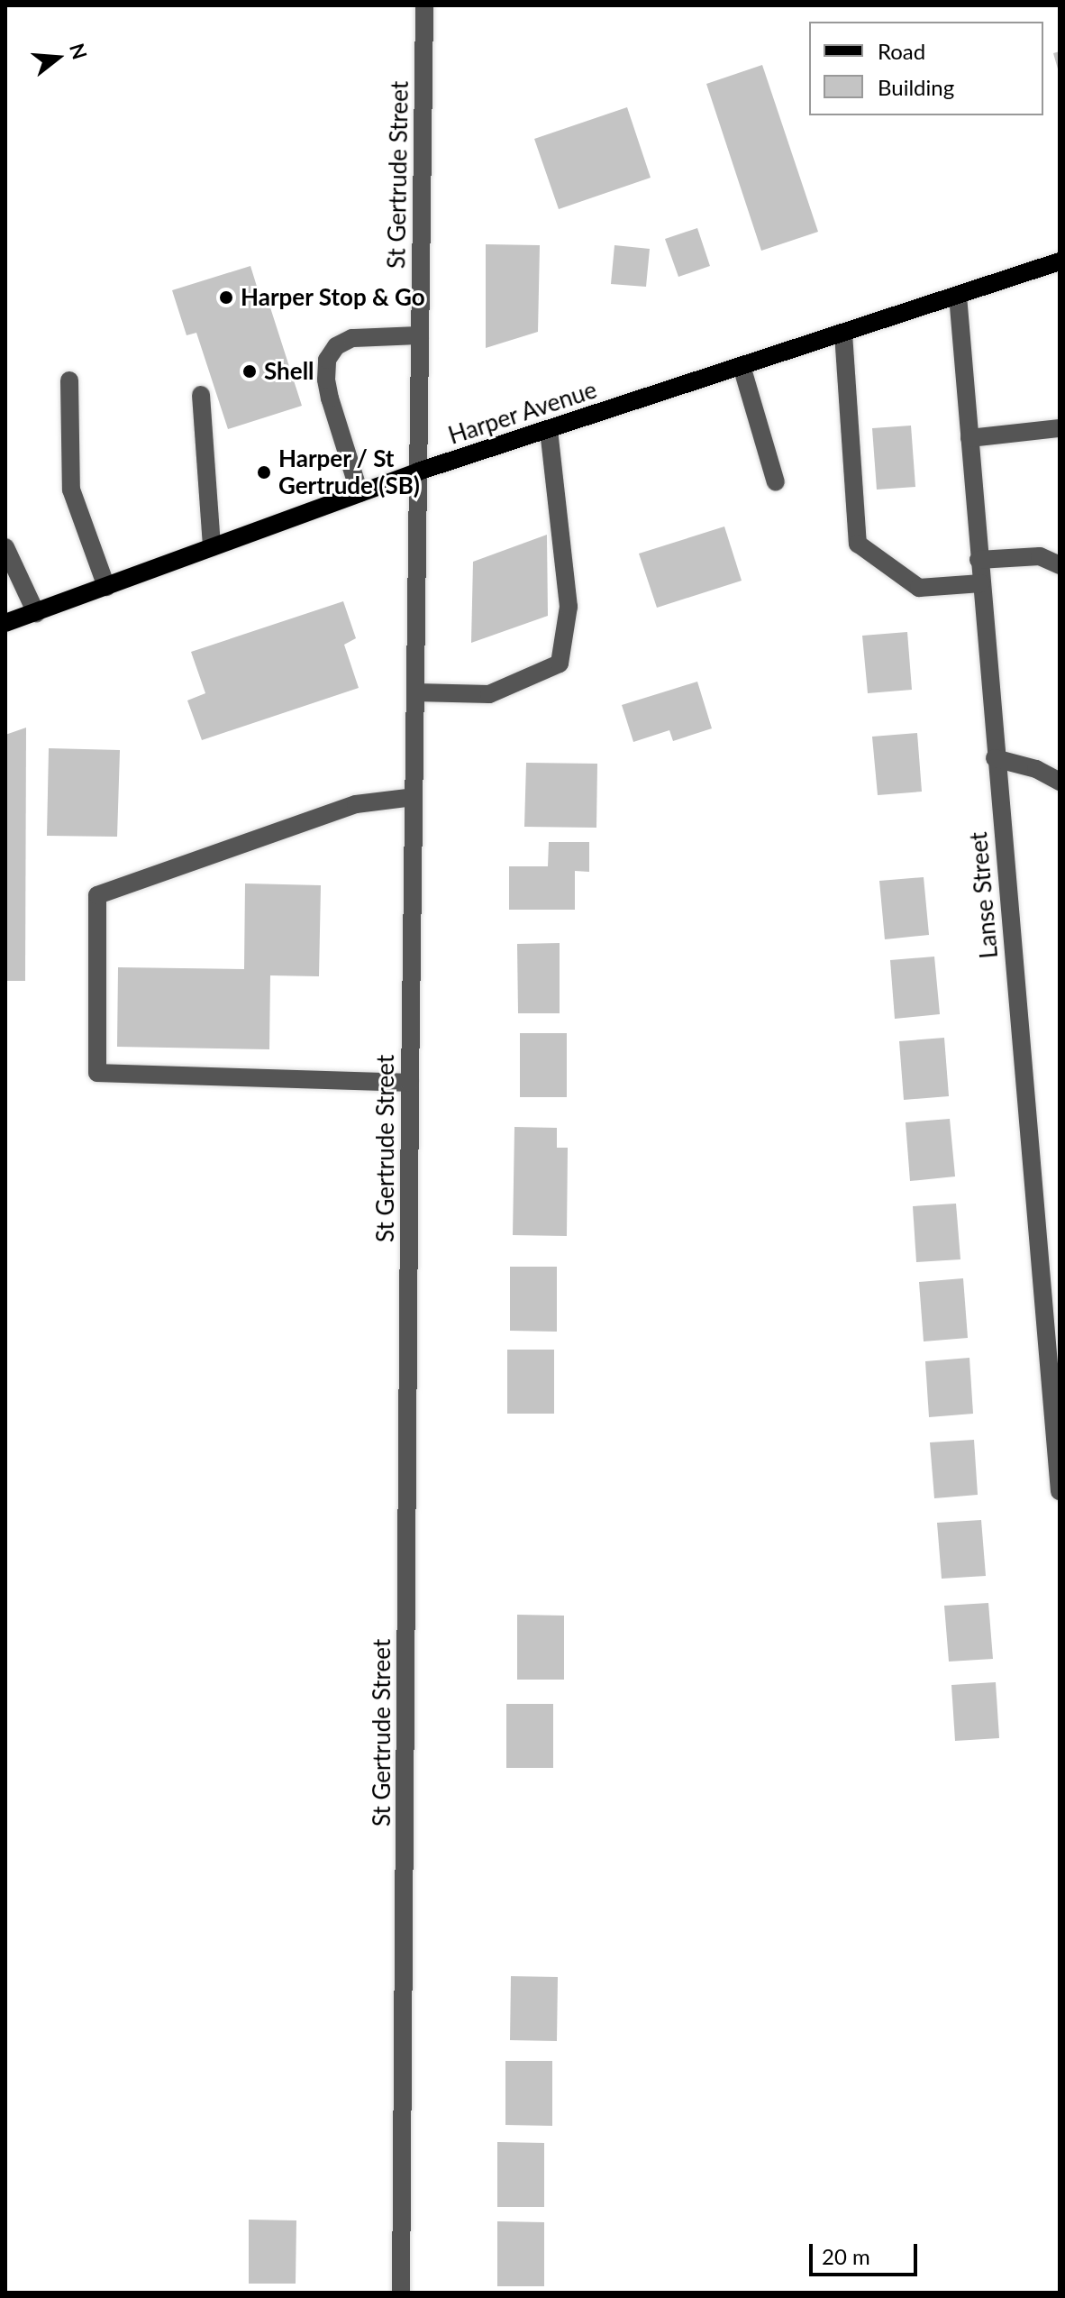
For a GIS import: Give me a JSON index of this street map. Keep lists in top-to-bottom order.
{
  "streets": {
    "main road": ["Harper Avenue"],
    "street": ["St Gertrude Street", "Lanse Street"]
  },
  "crossings": [
    ["St Gertrude Street", "Harper Avenue"],
    ["Harper Avenue", "Lanse Street"]
  ],
  "places": ["Harper Stop & Go", "Shell", "Harper / St Gertrude (SB)"],
  "legend": ["Road", "Building"],
  "scale_bar": "20 m",
  "north": "right"
}
